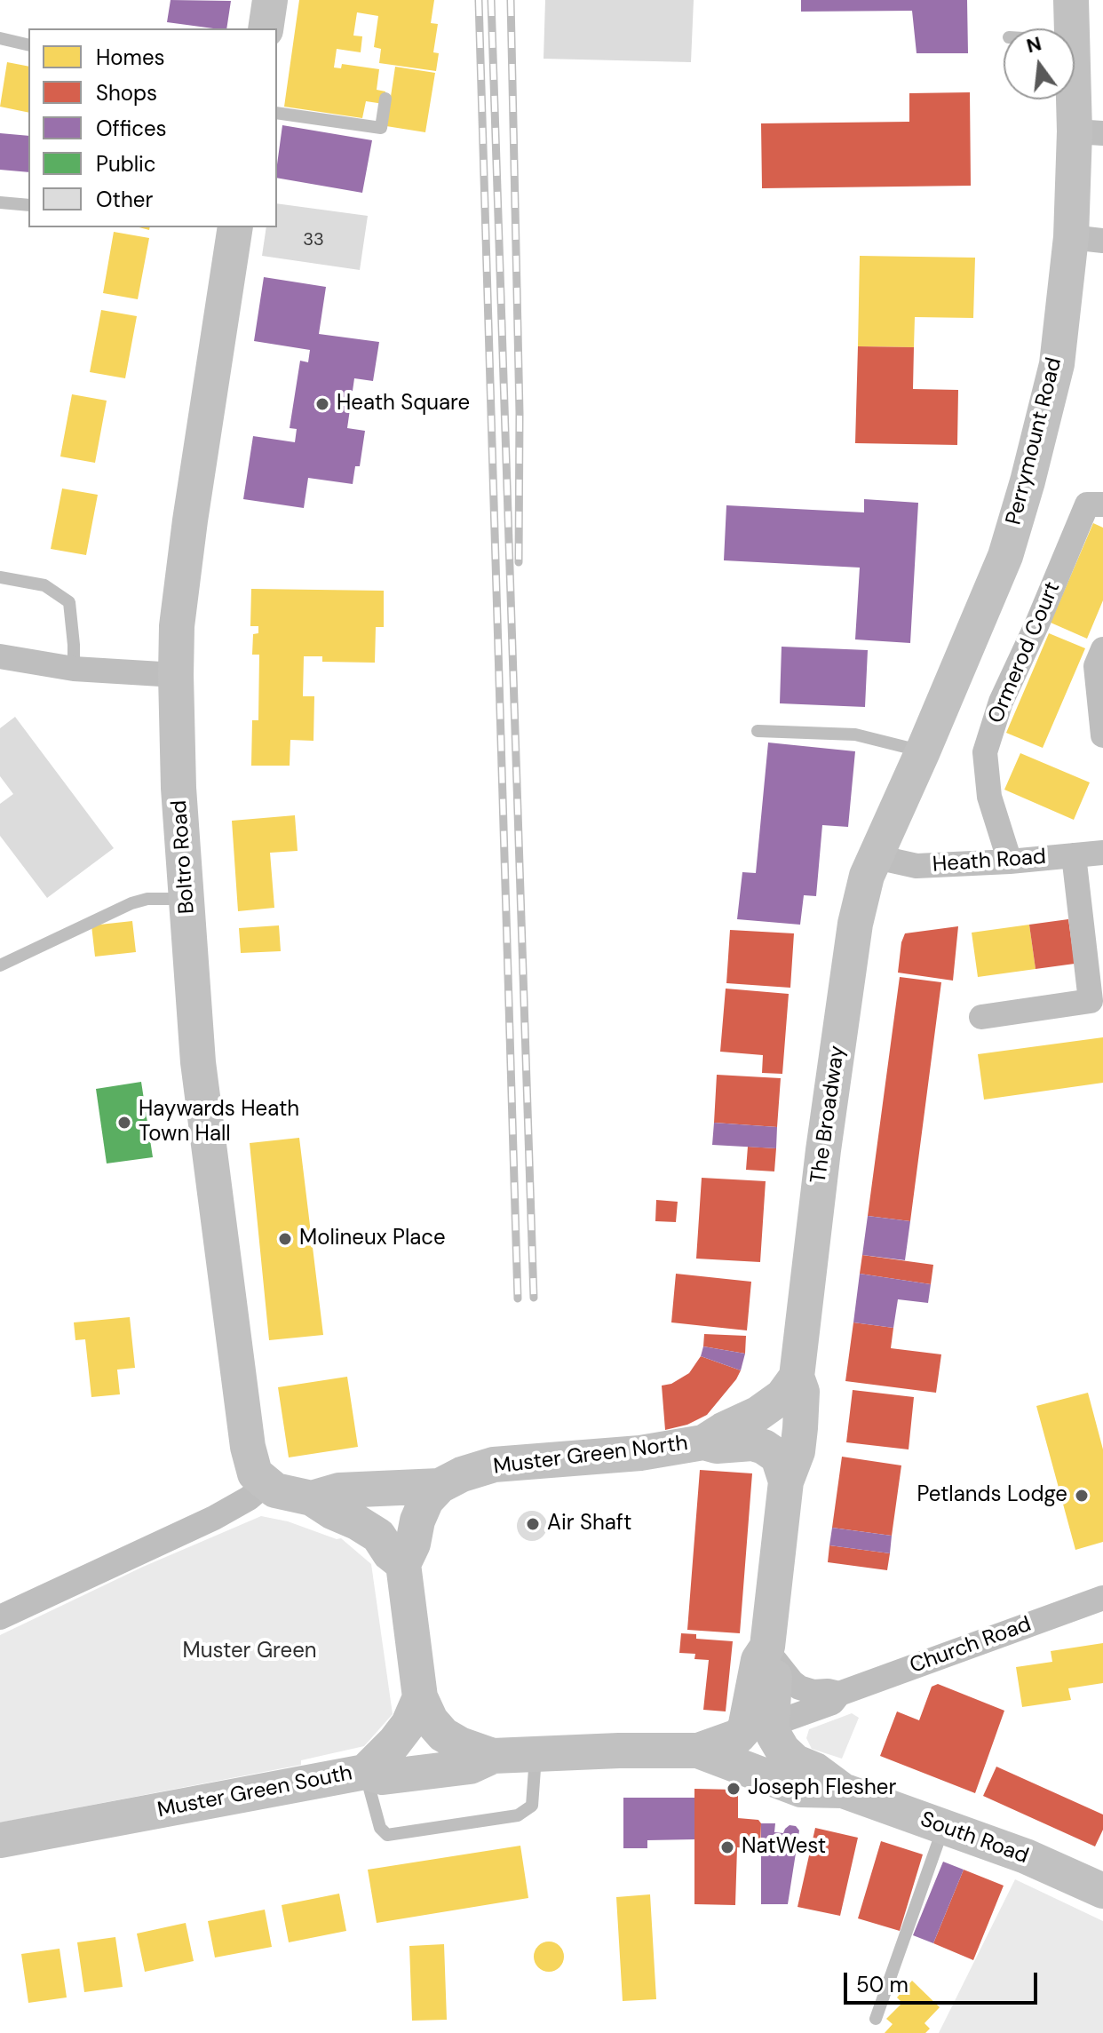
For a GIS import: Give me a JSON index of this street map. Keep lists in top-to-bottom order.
{
  "streets": {
    "main road": [
      "Perrymount Road",
      "Boltro Road",
      "The Broadway",
      "Muster Green North",
      "Muster Green South",
      "South Road"
    ],
    "street": ["Ormerod Court", "Heath Road", "Church Road"]
  },
  "crossings": [
    ["Perrymount Road", "Heath Road"],
    ["Perrymount Road", "The Broadway"],
    ["Ormerod Court", "Heath Road"],
    ["Boltro Road", "Muster Green North"],
    ["Heath Road", "The Broadway"],
    ["The Broadway", "Church Road"],
    ["Muster Green South", "South Road"]
  ],
  "parks": ["Muster Green"],
  "places": [
    "Heath Square",
    "Haywards Heath Town Hall",
    "Molineux Place",
    "Petlands Lodge",
    "Air Shaft",
    "Joseph Flesher",
    "NatWest"
  ],
  "house_numbers": ["33"],
  "legend": [
    "Homes",
    "Shops",
    "Offices",
    "Public",
    "Other"
  ],
  "scale_bar": "50 m",
  "north": "top"
}
